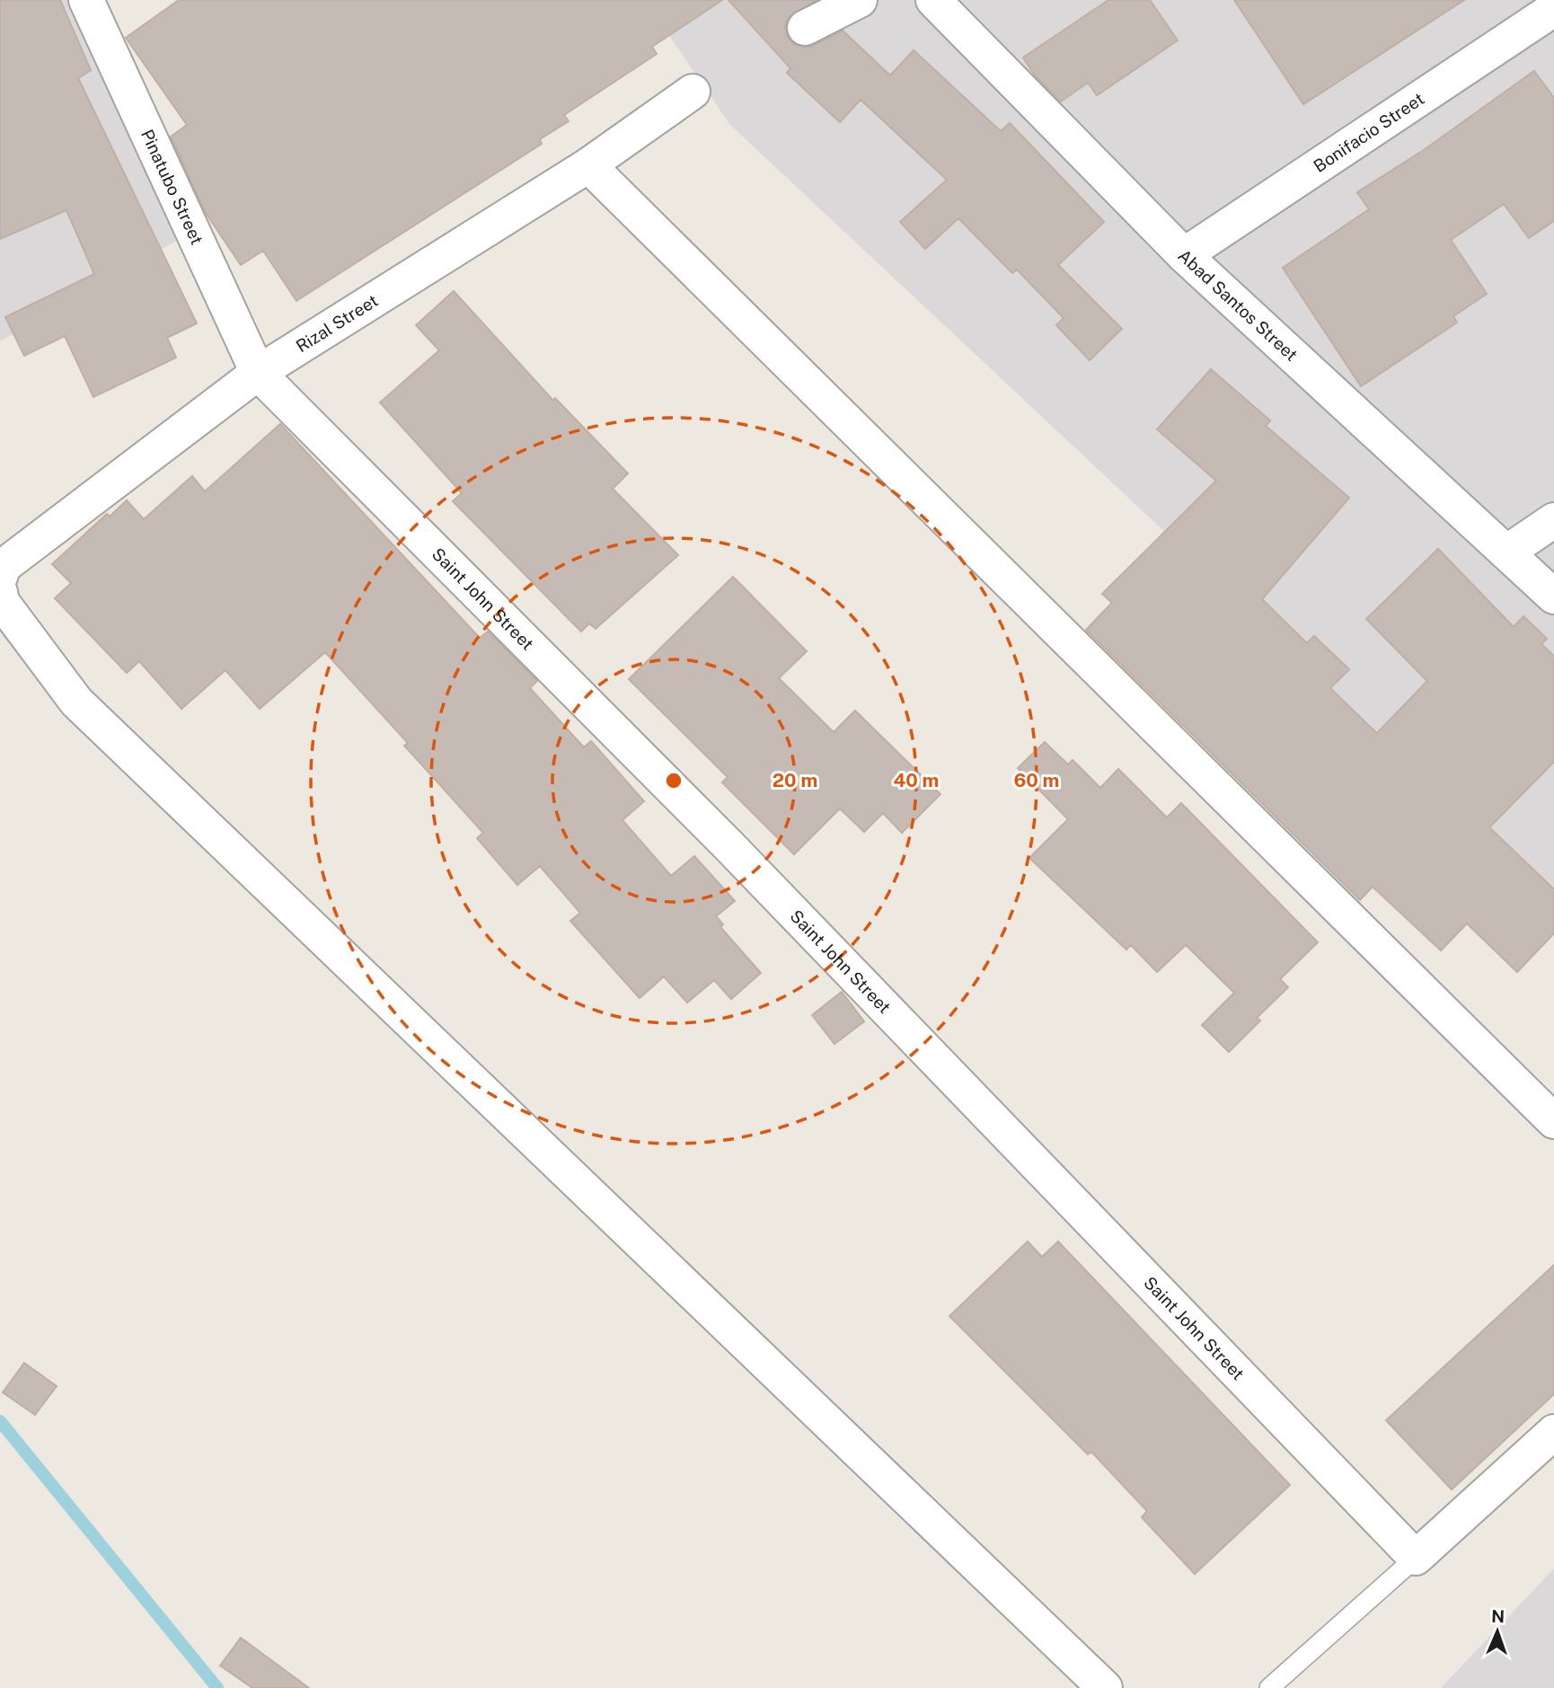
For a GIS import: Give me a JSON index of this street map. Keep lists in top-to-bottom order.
{
  "streets": {
    "street": [
      "Bonifacio Street",
      "Pinatubo Street",
      "Abad Santos Street",
      "Rizal Street",
      "Saint John Street"
    ]
  },
  "crossings": [
    ["Bonifacio Street", "Abad Santos Street"],
    ["Pinatubo Street", "Rizal Street"],
    ["Pinatubo Street", "Saint John Street"],
    ["Rizal Street", "Saint John Street"]
  ],
  "north": "top",
  "rings": ["20 m", "40 m", "60 m"]
}
